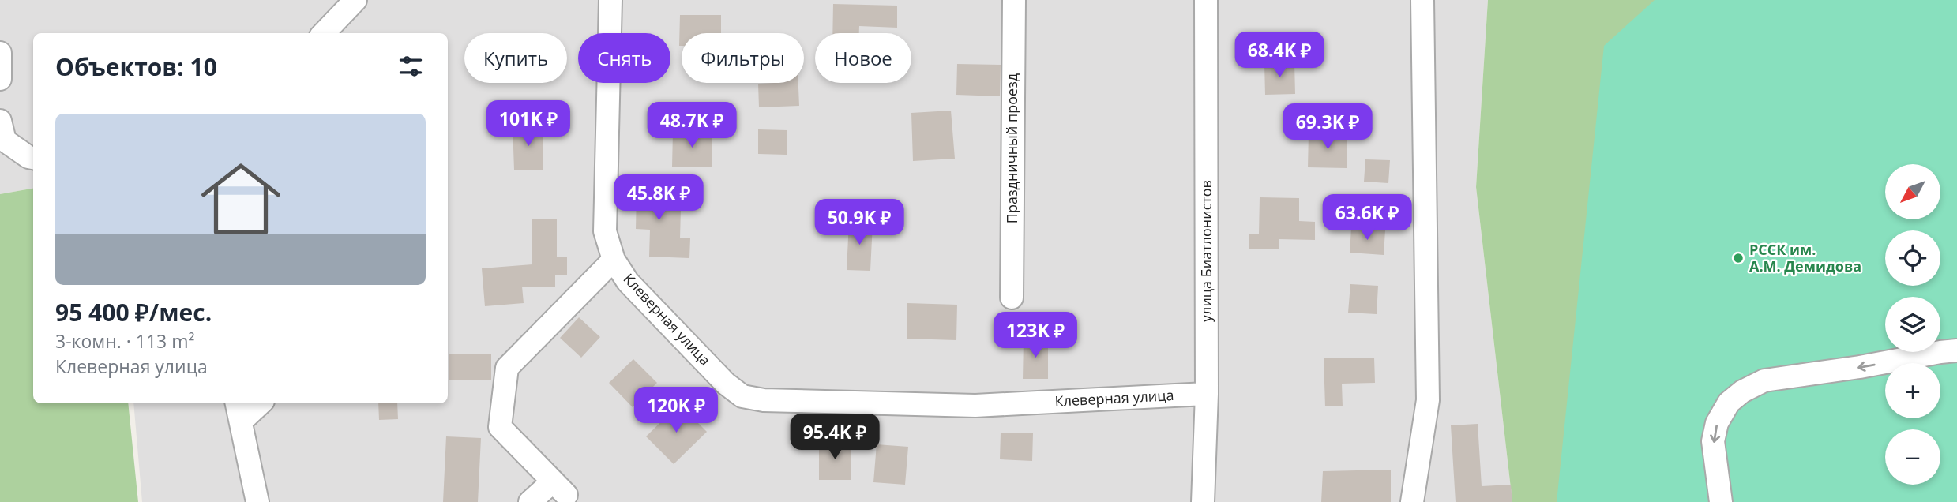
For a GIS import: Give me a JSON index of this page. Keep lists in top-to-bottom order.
{
  "streets": {
    "street": ["Праздничный проезд", "улица Биатлонистов", "Клеверная улица"]
  },
  "crossings": [
    ["улица Биатлонистов", "Клеверная улица"]
  ],
  "places": ["РССК им. А.М. Демидова"],
  "north": "bottom left",
  "page": {
    "price": [
      "68.4K ₽",
      "101K ₽",
      "48.7K ₽",
      "69.3K ₽",
      "45.8K ₽",
      "63.6K ₽",
      "50.9K ₽",
      "123K ₽",
      "120K ₽",
      "95.4K ₽"
    ],
    "chip": [
      "Купить",
      "Снять",
      "Фильтры",
      "Новое"
    ],
    "heading": "Объектов: 10",
    "list": [
      {
        "name": "95 400 ₽/мес.",
        "note": "3-комн. · 113 m² · Клеверная улица"
      }
    ],
    "map_buttons": ["+", "−"]
  }
}
